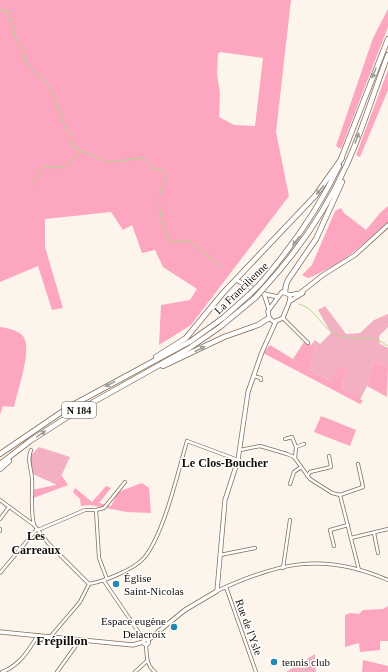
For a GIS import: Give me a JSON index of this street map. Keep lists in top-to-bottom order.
{
  "streets": {
    "highway": ["La Francilienne", "N 184"],
    "street": ["Rue de l'Ysle"]
  },
  "districts": ["Le Clos-Boucher", "Les Carreaux", "Frépillon"],
  "places": ["Église Saint-Nicolas", "Espace eugène Delacroix", "tennis club"]
}
